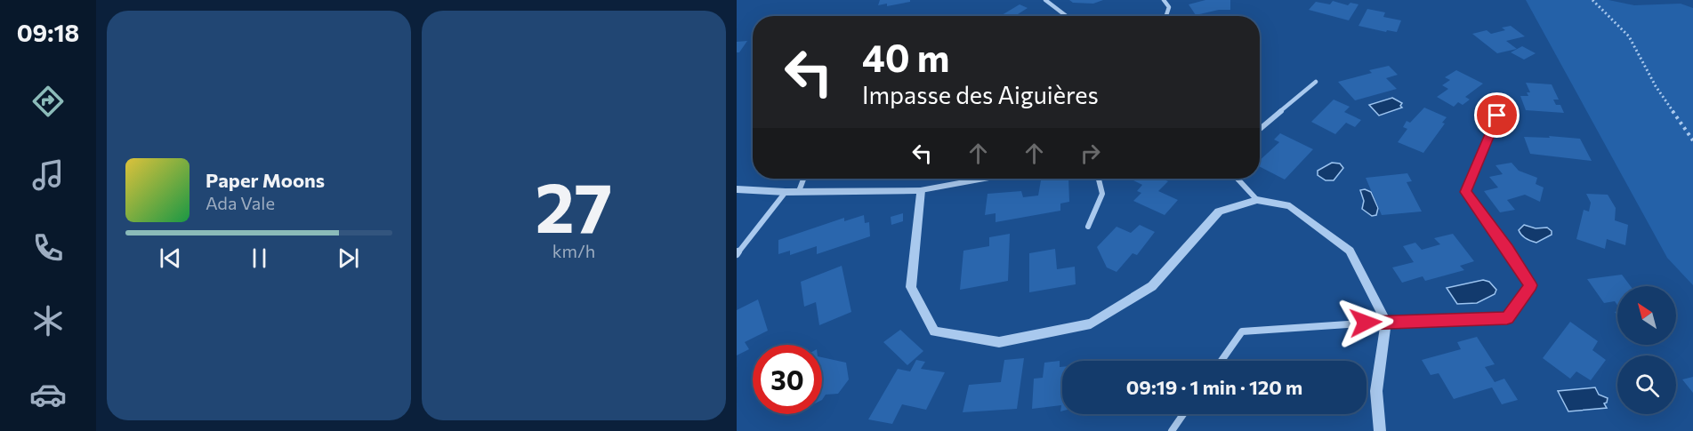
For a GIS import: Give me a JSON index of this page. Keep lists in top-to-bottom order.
{
  "north": "top left",
  "page": {
    "tabs": "09:18",
    "tile": ["27", "km/h"],
    "turn": ["40 m", "Impasse des Aiguières"],
    "song": ["Paper Moons", "Ada Vale"],
    "limit": "30",
    "trip": "09:19 · 1 min · 120 m"
  }
}
